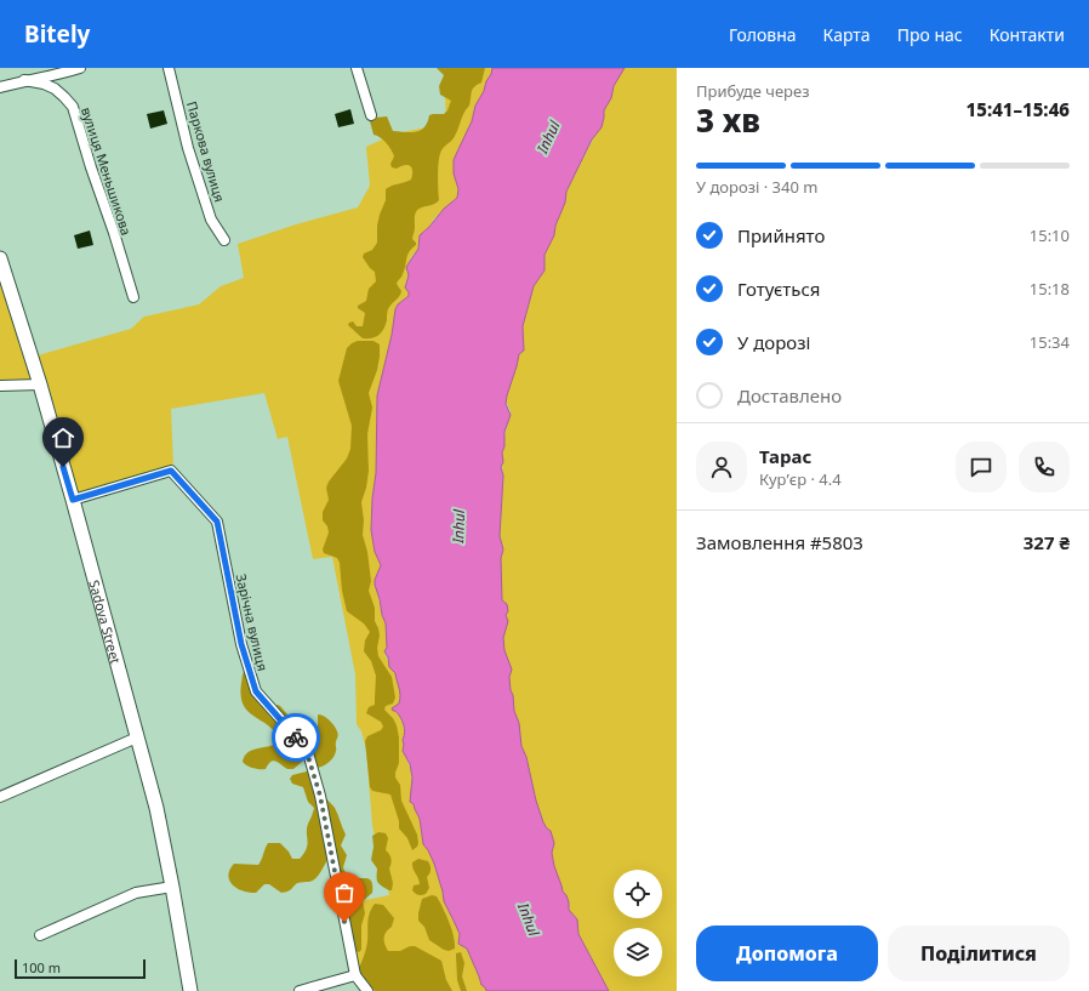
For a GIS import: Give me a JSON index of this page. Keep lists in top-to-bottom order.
{
  "streets": {
    "street": [
      "Паркова вулиця",
      "вулиця Меньшикова",
      "Sadova Street",
      "Зарічна вулиця"
    ]
  },
  "crossings": [
    ["Sadova Street", "Зарічна вулиця"]
  ],
  "water": ["Inhul"],
  "scale_bar": "100 m",
  "page": {
    "header": "Bitely",
    "nav": [
      "Головна",
      "Карта",
      "Про нас",
      "Контакти"
    ],
    "heading": ["3 хв", "Прибуде через", "15:41–15:46"],
    "panel": [
      "Тарас",
      "Кур’єр · 4.4",
      "Замовлення #5803",
      "327 ₴"
    ],
    "bar": "У дорозі · 340 m",
    "list": [
      ["Прийнято", "15:10"],
      ["Готується", "15:18"],
      ["У дорозі", "15:34"],
      "Доставлено"
    ],
    "buttons": ["Допомога", "Поділитися"],
    "scale": "100 m"
  }
}
